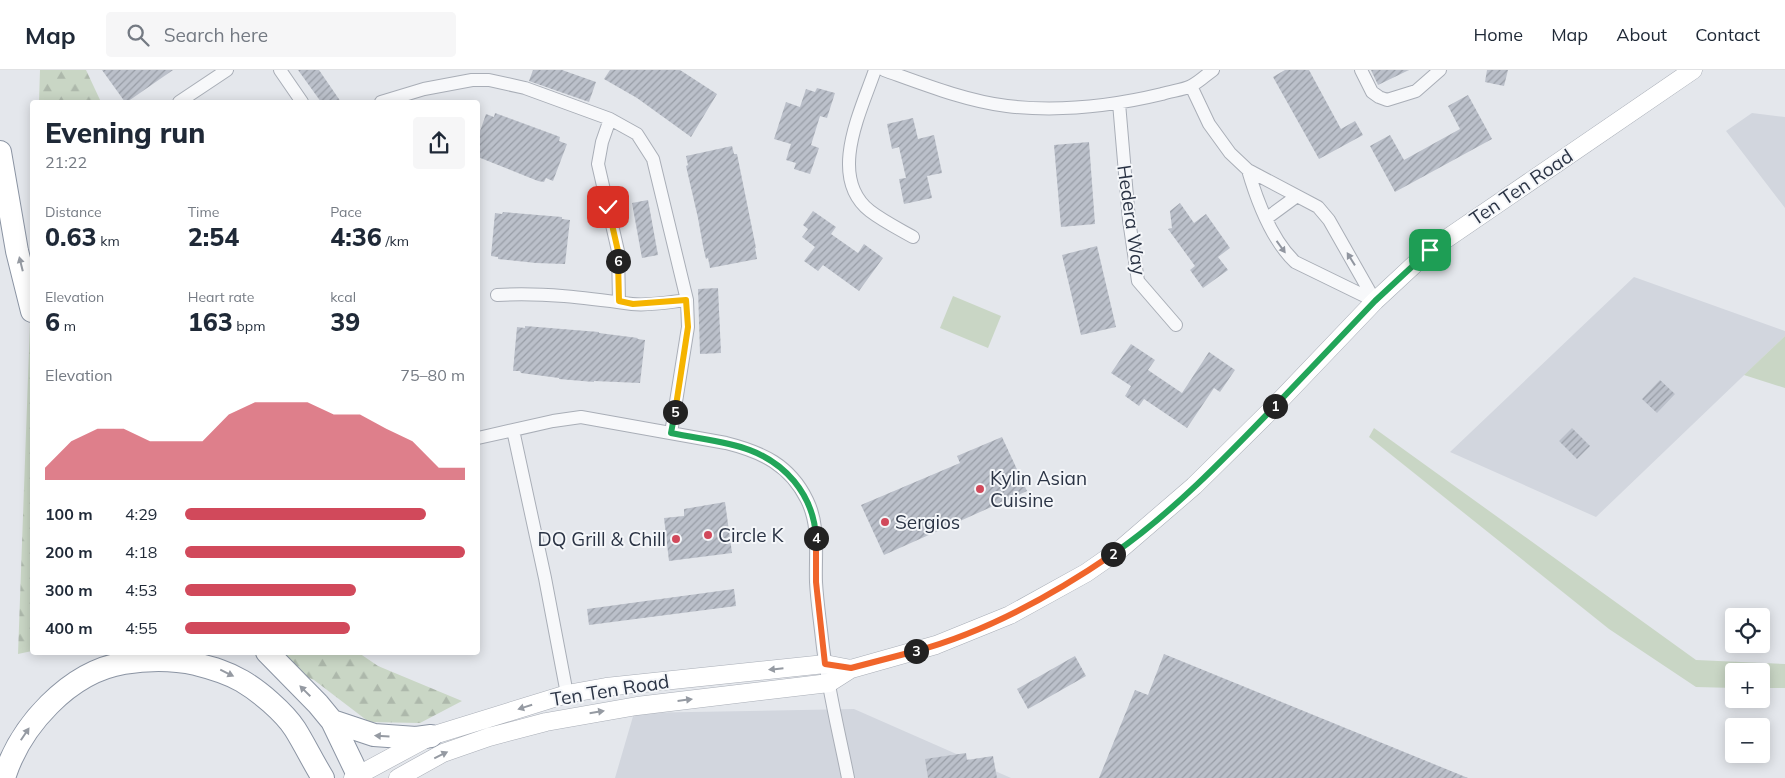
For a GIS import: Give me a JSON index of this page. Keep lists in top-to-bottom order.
{
  "streets": {
    "main road": ["Ten Ten Road"],
    "street": ["Hedera Way"]
  },
  "places": [
    "Kylin Asian Cuisine",
    "Sergios",
    "Circle K",
    "DQ Grill & Chill"
  ],
  "page": {
    "header": "Map",
    "search": "Search here",
    "nav": [
      "Home",
      "Map",
      "About",
      "Contact"
    ],
    "heading": ["Evening run", "21:22"],
    "stats": [
      ["Distance", "0.63 km"],
      ["Time", "2:54"],
      ["Pace", "4:36 /km"],
      ["Elevation", "6 m"],
      ["Heart rate", "163 bpm"],
      ["kcal", "39"]
    ],
    "pins": [
      "6",
      "1",
      "5",
      "4",
      "2",
      "3"
    ],
    "chart": ["Elevation", "75–80 m"],
    "list": [
      {
        "name": "100 m",
        "note": "4:29"
      },
      {
        "name": "200 m",
        "note": "4:18"
      },
      {
        "name": "300 m",
        "note": "4:53"
      },
      {
        "name": "400 m",
        "note": "4:55"
      }
    ],
    "map_buttons": ["+", "−"]
  }
}
